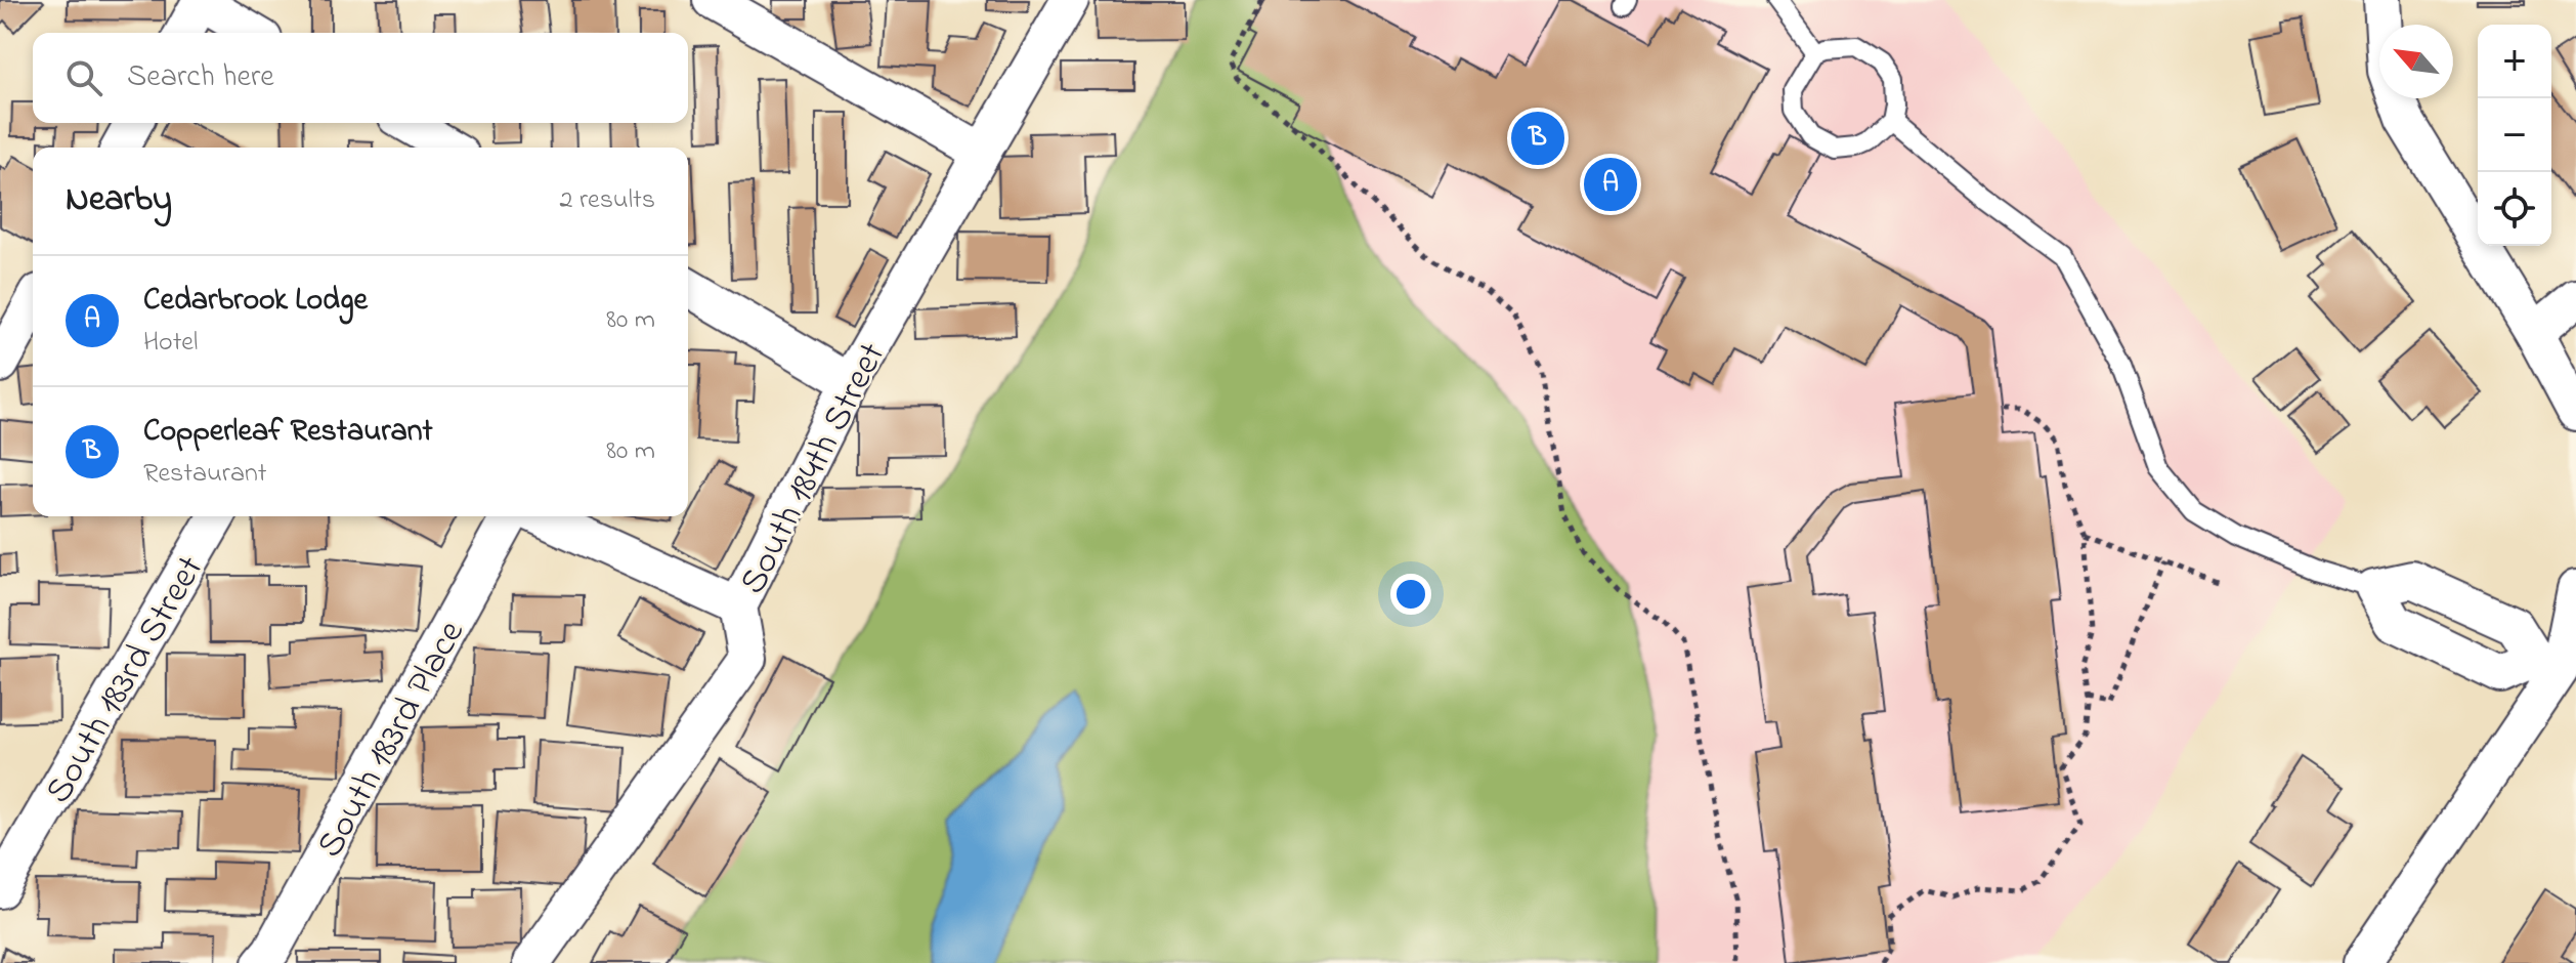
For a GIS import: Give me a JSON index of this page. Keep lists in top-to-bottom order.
{
  "streets": {
    "street": ["South 184th Street", "South 183rd Street", "South 183rd Place"]
  },
  "north": "top left",
  "page": {
    "map_buttons": ["+", "−"],
    "search": "Search here",
    "pins": ["B", "A"],
    "heading": ["Nearby", "2 results"],
    "list": [
      {
        "mark": "A",
        "name": "Cedarbrook Lodge",
        "note": "Hotel",
        "value": "80 m"
      },
      {
        "mark": "B",
        "name": "Copperleaf Restaurant",
        "note": "Restaurant",
        "value": "80 m"
      }
    ]
  }
}
